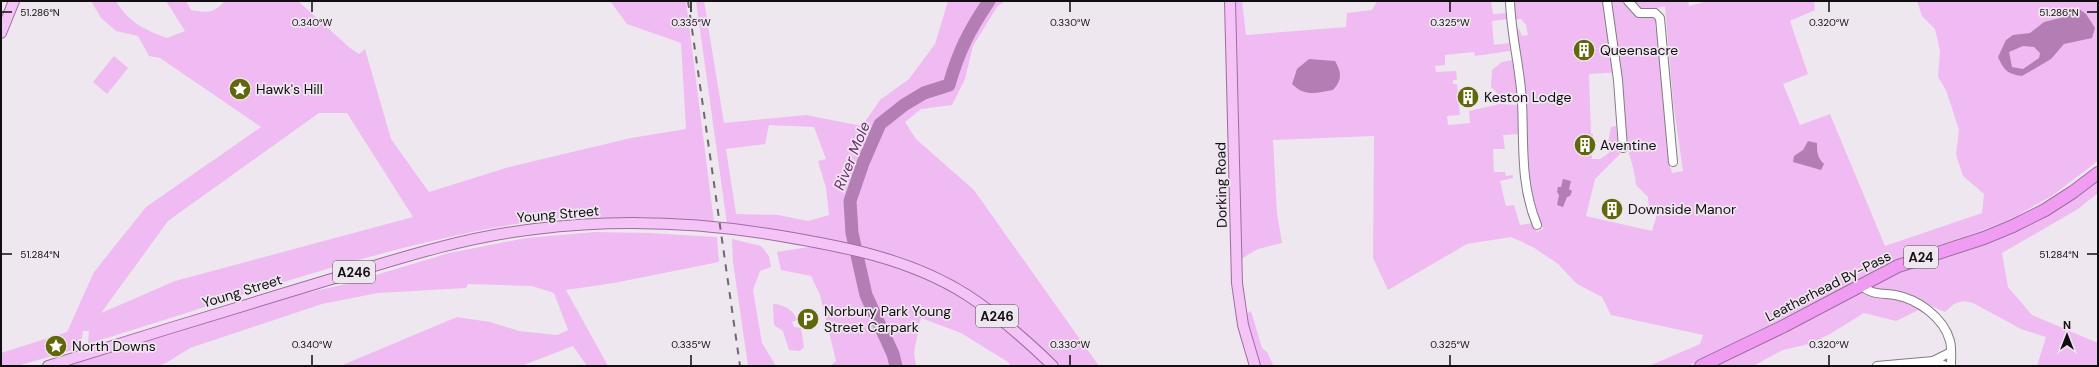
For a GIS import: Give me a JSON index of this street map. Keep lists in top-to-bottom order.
{
  "streets": {
    "highway": ["A24", "Leatherhead By-Pass"],
    "main road": ["Dorking Road", "Young Street", "A246"]
  },
  "water": ["River Mole"],
  "places": {
    "building": [
      "Queensacre",
      "Keston Lodge",
      "Aventine",
      "Downside Manor"
    ],
    "place": ["Hawk's Hill", "North Downs"],
    "parking": ["Norbury Park Young Street Carpark"]
  },
  "north": "top",
  "coordinates": [
    "51.286°N",
    "0.340°W",
    "0.335°W",
    "0.330°W",
    "0.325°W",
    "0.320°W",
    "51.284°N"
  ]
}
